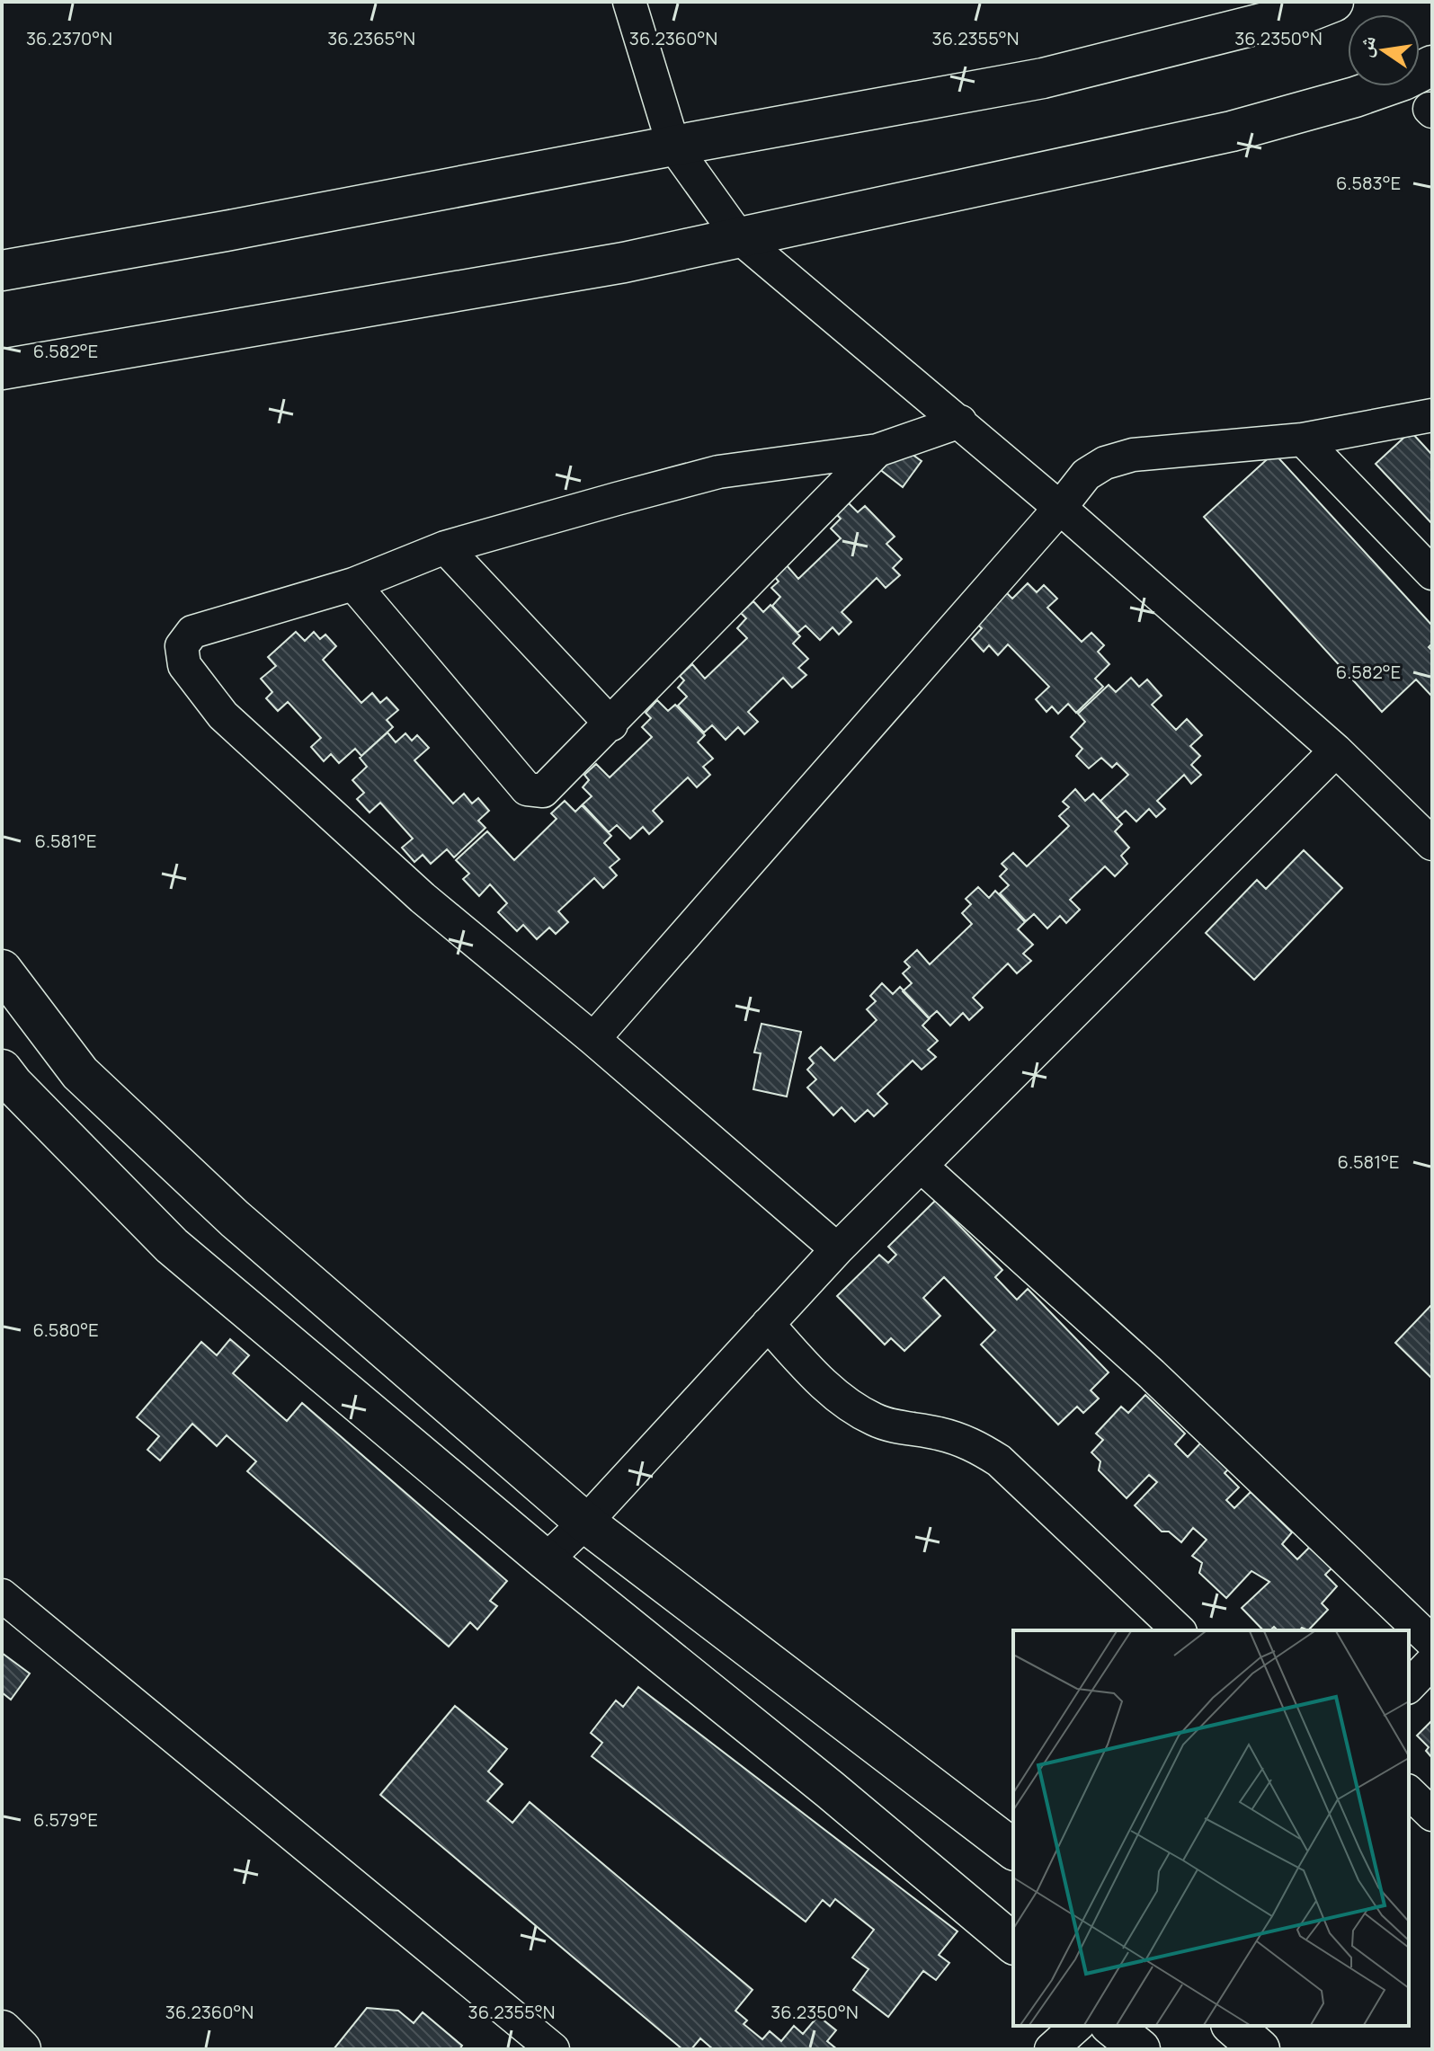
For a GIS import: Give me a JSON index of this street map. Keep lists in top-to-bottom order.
{
  "north": "left",
  "coordinates": [
    "36.2360°N",
    "36.2355°N",
    "36.2350°N",
    "36.2370°N",
    "36.2365°N",
    "6.583°E",
    "6.582°E",
    "6.581°E",
    "6.580°E",
    "6.579°E"
  ]
}
